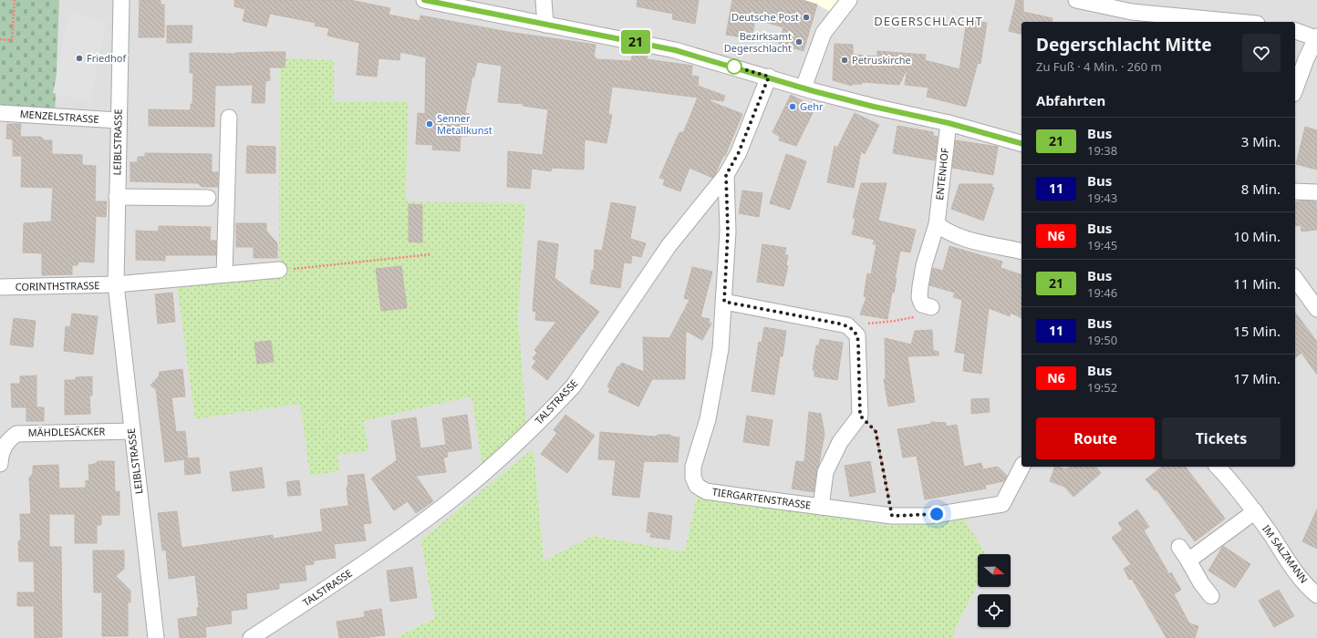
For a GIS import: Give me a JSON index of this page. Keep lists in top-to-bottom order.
{
  "streets": {
    "street": [
      "MENZELSTRASSE",
      "LEIBLSTRASSE",
      "ENTENHOF",
      "CORINTHSTRASSE",
      "TALSTRASSE",
      "MÄHDLESÄCKER",
      "TIERGARTENSTRASSE",
      "IM SALZMANN"
    ]
  },
  "crossings": [
    ["MENZELSTRASSE", "LEIBLSTRASSE"],
    ["LEIBLSTRASSE", "CORINTHSTRASSE"],
    ["LEIBLSTRASSE", "MÄHDLESÄCKER"],
    ["TALSTRASSE", "TIERGARTENSTRASSE"]
  ],
  "districts": ["DEGERSCHLACHT"],
  "places": [
    "Deutsche Post",
    "Bezirksamt Degerschlacht",
    "Friedhof",
    "Petruskirche",
    "Gehr",
    "Senner Metallkunst"
  ],
  "lines": ["bus line 21"],
  "north": "right",
  "page": {
    "on_map": "21",
    "heading": [
      ["Degerschlacht Mitte", "Zu Fuß · 4 Min. · 260 m"],
      "Abfahrten"
    ],
    "list": [
      {
        "mark": "21",
        "name": "Bus",
        "note": "19:38",
        "value": "3 Min."
      },
      {
        "mark": "11",
        "name": "Bus",
        "note": "19:43",
        "value": "8 Min."
      },
      {
        "mark": "N6",
        "name": "Bus",
        "note": "19:45",
        "value": "10 Min."
      },
      {
        "mark": "21",
        "name": "Bus",
        "note": "19:46",
        "value": "11 Min."
      },
      {
        "mark": "11",
        "name": "Bus",
        "note": "19:50",
        "value": "15 Min."
      },
      {
        "mark": "N6",
        "name": "Bus",
        "note": "19:52",
        "value": "17 Min."
      }
    ],
    "buttons": ["Route", "Tickets"]
  }
}
